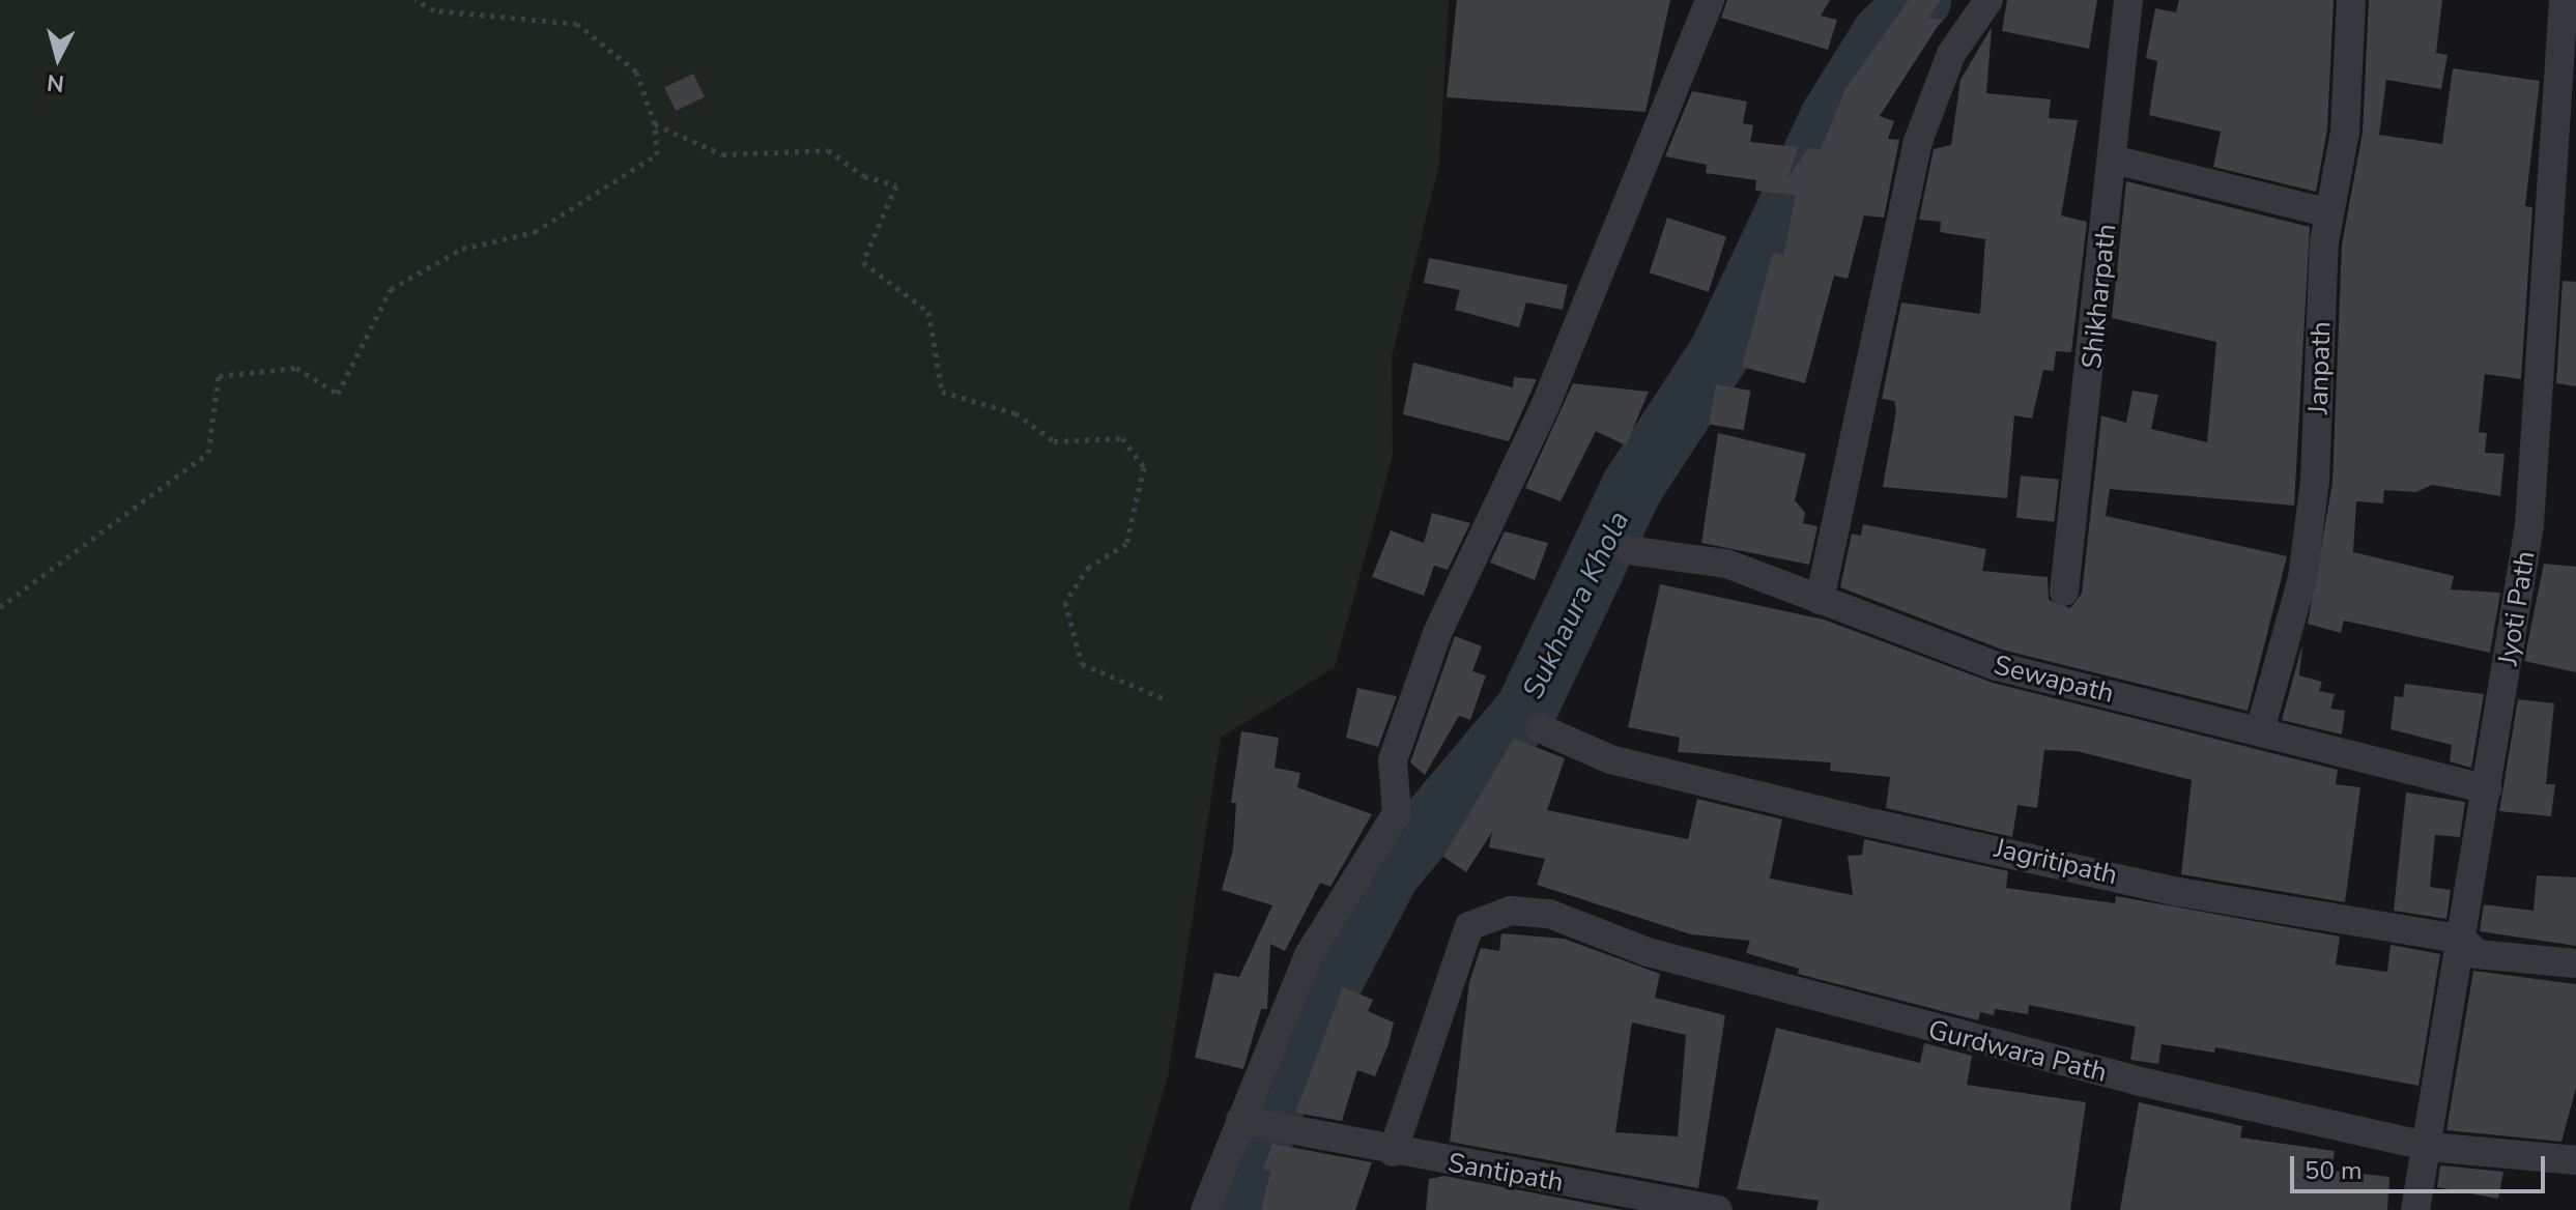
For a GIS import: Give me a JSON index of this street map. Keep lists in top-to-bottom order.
{
  "streets": {
    "street": [
      "Shikharpath",
      "Janpath",
      "Jyoti Path",
      "Sewapath",
      "Jagritipath",
      "Gurdwara Path",
      "Santipath"
    ]
  },
  "crossings": [
    ["Janpath", "Sewapath"],
    ["Jyoti Path", "Sewapath"],
    ["Jyoti Path", "Jagritipath"],
    ["Jyoti Path", "Gurdwara Path"],
    ["Gurdwara Path", "Santipath"]
  ],
  "water": ["Sukhaura Khola"],
  "scale_bar": "50 m",
  "north": "bottom"
}
